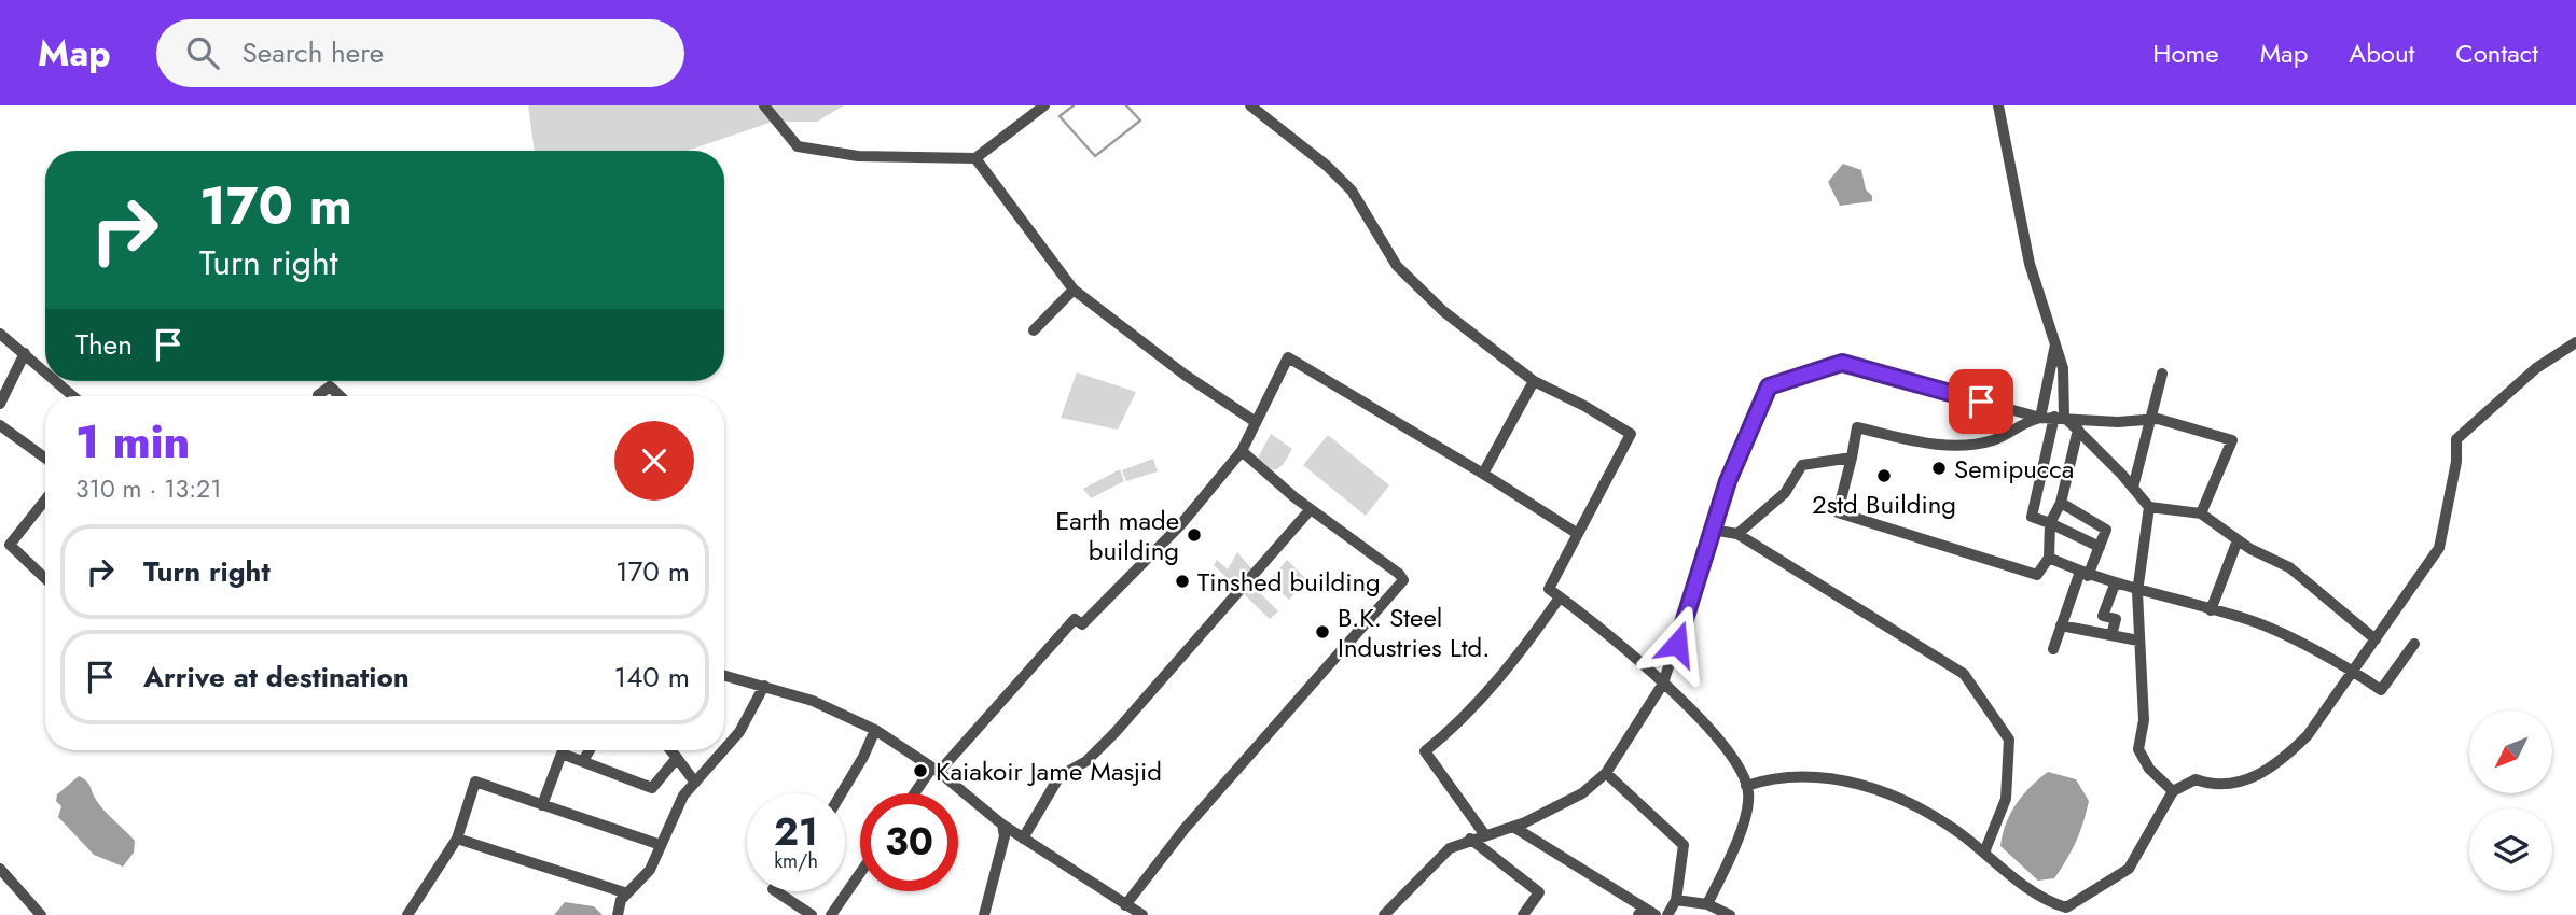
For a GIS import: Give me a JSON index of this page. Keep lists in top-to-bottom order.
{
  "places": [
    "Semipucca",
    "2std Building",
    "Earth made building",
    "Tinshed building",
    "B.K. Steel Industries Ltd.",
    "Kaiakoir Jame Masjid"
  ],
  "north": "bottom left",
  "page": {
    "header": "Map",
    "search": "Search here",
    "nav": [
      "Home",
      "Map",
      "About",
      "Contact"
    ],
    "turn": ["170 m", "Turn right"],
    "then": "Then",
    "heading": ["1 min", "310 m · 13:21"],
    "list": [
      {
        "name": "Turn right",
        "value": "170 m"
      },
      {
        "name": "Arrive at destination",
        "value": "140 m"
      }
    ],
    "speed": "21 km/h",
    "limit": "30"
  }
}
